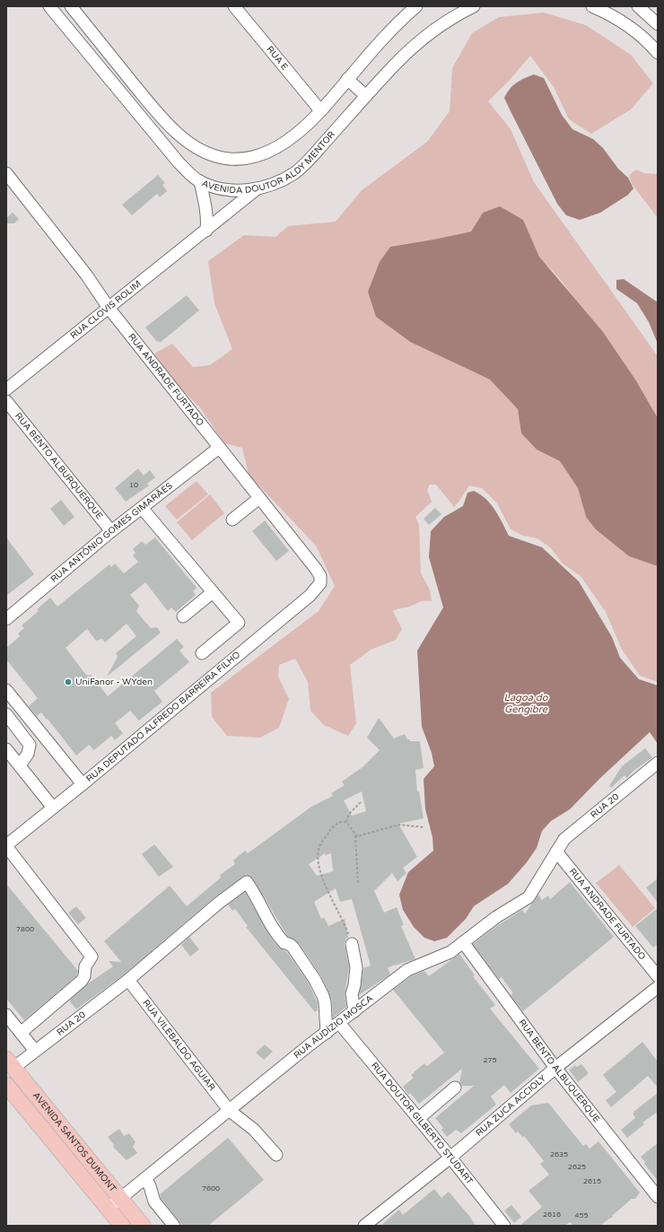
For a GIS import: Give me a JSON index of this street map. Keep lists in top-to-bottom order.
{
  "streets": {
    "main road": ["AVENIDA SANTOS DUMONT"],
    "street": [
      "RUA E",
      "AVENIDA DOUTOR ALDY MENTOR",
      "RUA CLOVIS ROLIM",
      "RUA ANDRADE FURTADO",
      "RUA BENTO ALBURQUERQUE",
      "RUA ANTÔNIO GOMES GIMARÃES",
      "RUA DEPUTADO ALFREDO BARREIRA FILHO",
      "RUA 20",
      "RUA AUDÍZIO MOSCA",
      "RUA VILEBALDO AGUIAR",
      "RUA BENTO ALBUQUERQUE",
      "RUA ZUCA ACCIOLY",
      "RUA DOUTOR GILBERTO STUDART"
    ]
  },
  "crossings": [
    ["RUA E", "AVENIDA DOUTOR ALDY MENTOR"],
    ["AVENIDA DOUTOR ALDY MENTOR", "RUA CLOVIS ROLIM"],
    ["RUA CLOVIS ROLIM", "RUA ANDRADE FURTADO"],
    ["RUA ANDRADE FURTADO", "RUA ANTÔNIO GOMES GIMARÃES"],
    ["RUA ANDRADE FURTADO", "RUA DEPUTADO ALFREDO BARREIRA FILHO"],
    ["RUA ANDRADE FURTADO", "RUA 20"],
    ["RUA ANDRADE FURTADO", "RUA AUDÍZIO MOSCA"],
    ["RUA BENTO ALBURQUERQUE", "RUA ANTÔNIO GOMES GIMARÃES"],
    ["RUA 20", "RUA AUDÍZIO MOSCA"],
    ["RUA 20", "RUA VILEBALDO AGUIAR"],
    ["RUA 20", "AVENIDA SANTOS DUMONT"],
    ["RUA AUDÍZIO MOSCA", "RUA VILEBALDO AGUIAR"],
    ["RUA AUDÍZIO MOSCA", "RUA BENTO ALBUQUERQUE"],
    ["RUA AUDÍZIO MOSCA", "RUA DOUTOR GILBERTO STUDART"],
    ["RUA AUDÍZIO MOSCA", "AVENIDA SANTOS DUMONT"],
    ["RUA BENTO ALBUQUERQUE", "RUA ZUCA ACCIOLY"],
    ["RUA ZUCA ACCIOLY", "RUA DOUTOR GILBERTO STUDART"]
  ],
  "water": ["Lagoa do Gengibre"],
  "places": ["UniFanor - WYden"],
  "house_numbers": [
    "10",
    "7800",
    "275",
    "2635",
    "2625",
    "2615",
    "7600",
    "2616",
    "455"
  ]
}
